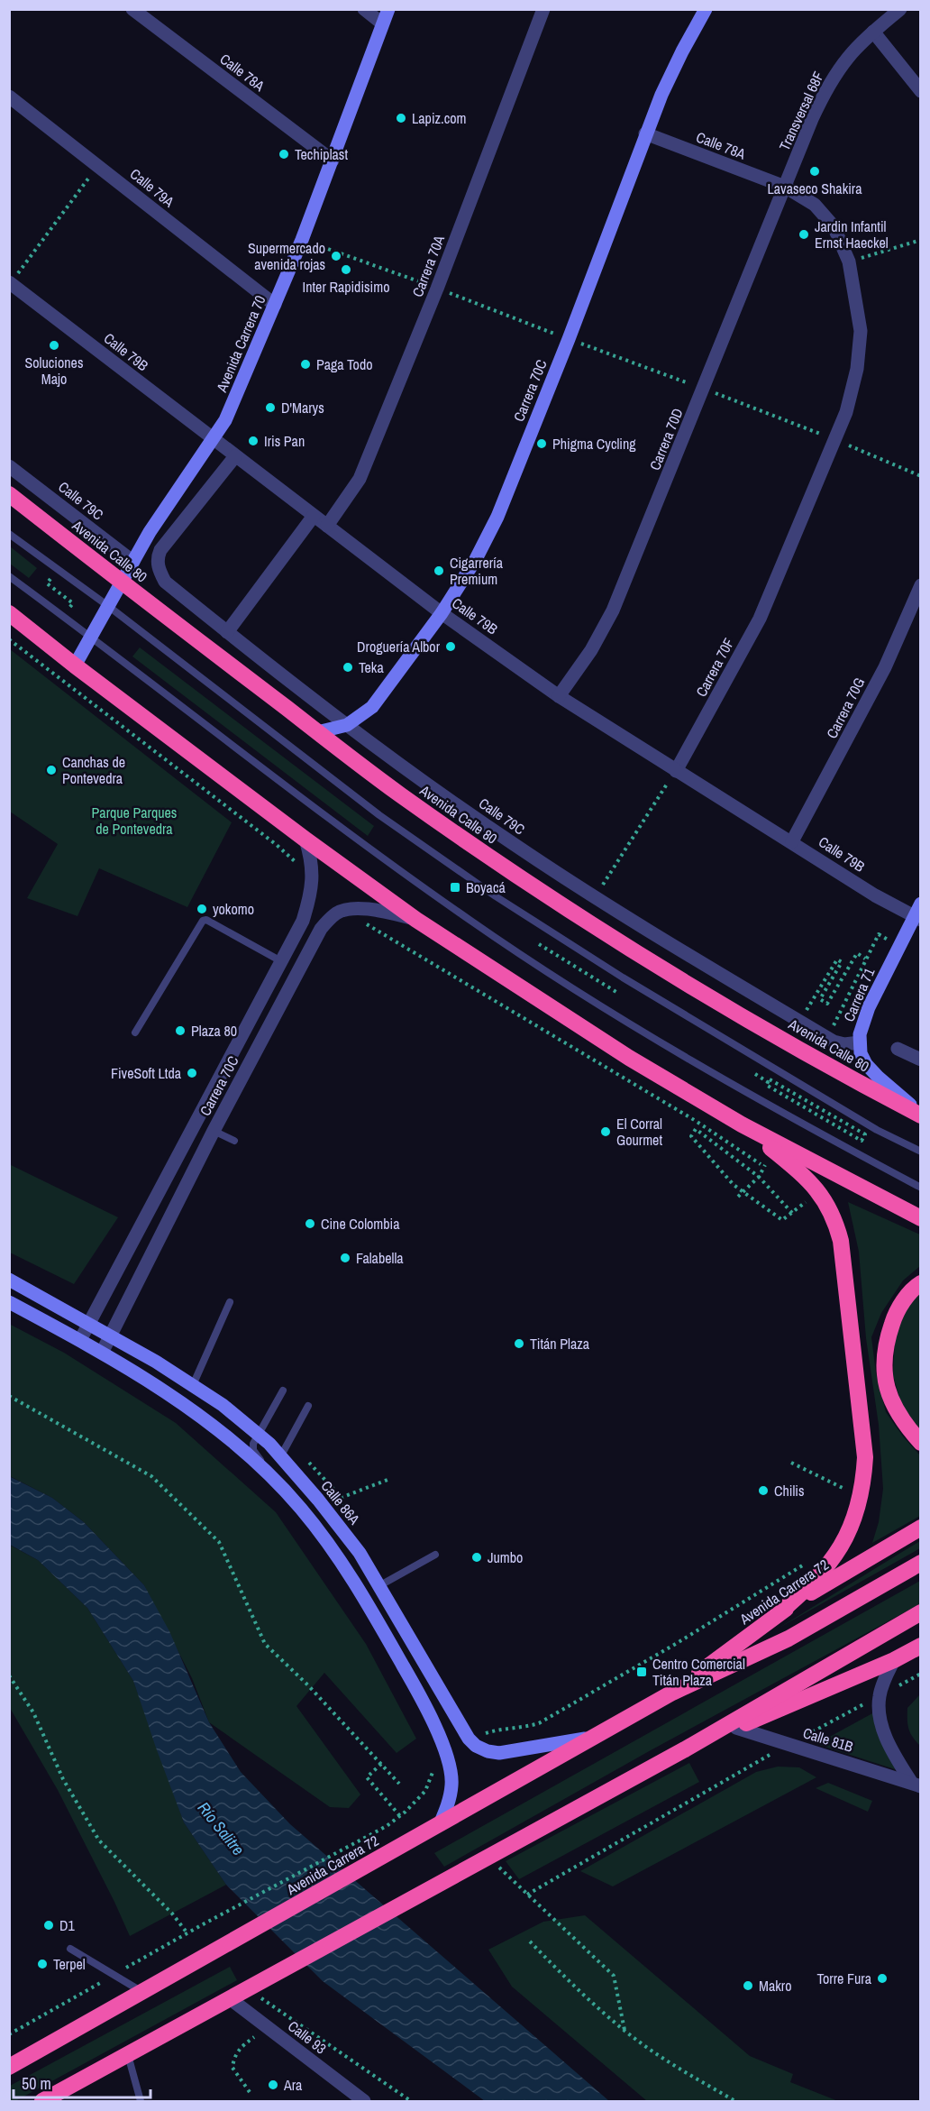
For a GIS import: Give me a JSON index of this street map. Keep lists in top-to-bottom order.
{
  "streets": {
    "highway": ["Avenida Calle 80", "Avenida Carrera 72"],
    "street": [
      "Calle 78A",
      "Transversal 68F",
      "Calle 79A",
      "Carrera 70A",
      "Avenida Carrera 70",
      "Calle 79B",
      "Carrera 70C",
      "Carrera 70D",
      "Calle 79C",
      "Carrera 70F",
      "Carrera 70G",
      "Carrera 71",
      "Calle 86A",
      "Calle 81B",
      "Calle 93"
    ]
  },
  "crossings": [
    ["Calle 78A", "Transversal 68F"],
    ["Calle 78A", "Avenida Carrera 70"],
    ["Calle 78A", "Carrera 70C"],
    ["Calle 78A", "Carrera 70D"],
    ["Calle 78A", "Carrera 70F"],
    ["Transversal 68F", "Carrera 70D"],
    ["Calle 79A", "Avenida Carrera 70"],
    ["Carrera 70A", "Calle 79B"],
    ["Avenida Carrera 70", "Calle 79B"],
    ["Avenida Carrera 70", "Calle 79C"],
    ["Avenida Carrera 70", "Avenida Calle 80"],
    ["Calle 79B", "Carrera 70C"],
    ["Calle 79B", "Carrera 70D"],
    ["Calle 79B", "Calle 79C"],
    ["Calle 79B", "Carrera 70F"],
    ["Calle 79B", "Carrera 70G"],
    ["Calle 79B", "Carrera 71"],
    ["Carrera 70C", "Calle 79C"],
    ["Carrera 70C", "Avenida Calle 80"],
    ["Carrera 70C", "Calle 86A"],
    ["Calle 79C", "Carrera 71"],
    ["Avenida Calle 80", "Carrera 71"],
    ["Calle 86A", "Avenida Carrera 72"]
  ],
  "water": ["Río Salitre"],
  "parks": ["Parque Parques de Pontevedra"],
  "places": {
    "other": [
      "Lapiz.com",
      "Techiplast",
      "Lavaseco Shakira",
      "Jardin Infantil Ernst Haeckel",
      "Supermercado avenida rojas",
      "Inter Rapidisimo",
      "Soluciones Majo",
      "Paga Todo",
      "D'Marys",
      "Iris Pan",
      "Phigma Cycling",
      "Cigarrería Premium",
      "Droguería Albor",
      "Teka",
      "Canchas de Pontevedra",
      "yokomo",
      "Plaza 80",
      "FiveSoft Ltda",
      "El Corral Gourmet",
      "Cine Colombia",
      "Falabella",
      "Titán Plaza",
      "Chilis",
      "Jumbo",
      "D1",
      "Terpel",
      "Torre Fura",
      "Makro",
      "Ara"
    ],
    "transit": ["Boyacá", "Centro Comercial Titán Plaza"]
  },
  "scale_bar": "50 m"
}
